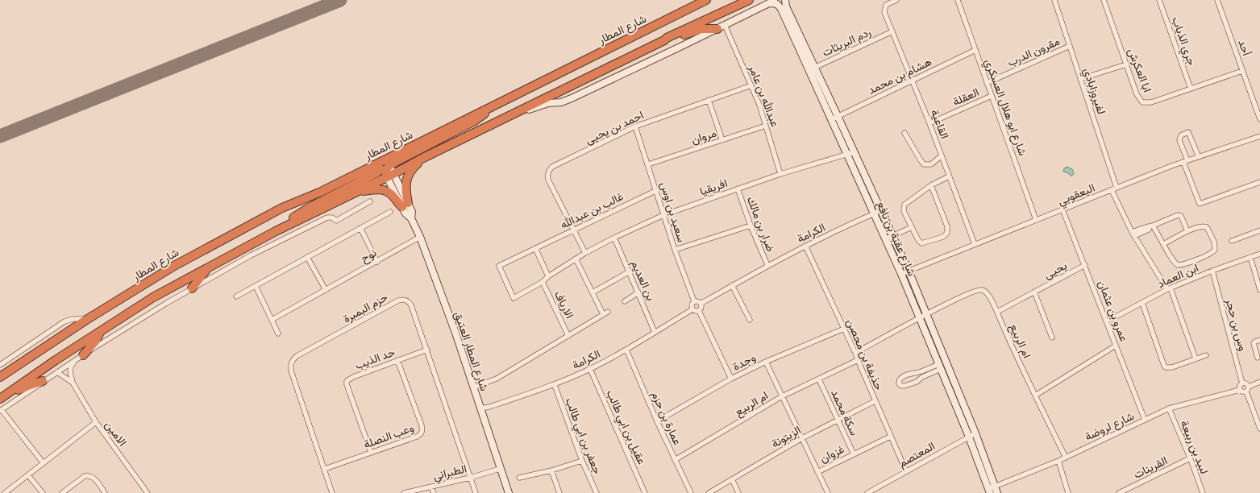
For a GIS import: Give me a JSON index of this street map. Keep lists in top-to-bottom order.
{
  "streets": {
    "highway": ["شارع المطار"],
    "street": [
      "جري الذياب",
      "ردم البريثات",
      "أحد",
      "مقرون الدرب",
      "ابا العكرش",
      "هشام بن محمد",
      "لفيروزابادي",
      "عبدالله بن عامر",
      "العقلة",
      "شارع ابو هلال العسكري",
      "القاعية",
      "احمد بن يحيى",
      "مروان",
      "افريقيا",
      "اليعقوبي",
      "غالب بن عبدالله",
      "سعيد بن اوس",
      "ضرار بن مالك",
      "الكرامة",
      "شارع عقبة بن نافع",
      "نوح",
      "يحيى",
      "ابن العماد",
      "بن العديم",
      "الارياف",
      "حزم البمبرة",
      "عمرو بن عثمان",
      "وس بن حجر",
      "ام الربيع",
      "شارع المطار العتيق",
      "حذيفة بن محصن",
      "حد الذيب",
      "وجدة",
      "سكة محمد",
      "عمارة بن حزم",
      "شارع لروضة",
      "عقيل بن ابي طالب",
      "الامين",
      "وعب النصلة",
      "جعفر بن ابي طالب",
      "الزيتونة",
      "لبيد بن ربيعة",
      "غزوان",
      "المعتصم",
      "القرينات",
      "الطبراني"
    ]
  },
  "crossings": [
    ["جري الذياب", "ابا العكرش"],
    ["ردم البريثات", "القاعية"],
    ["ردم البريثات", "شارع عقبة بن نافع"],
    ["أحد", "ابا العكرش"],
    ["مقرون الدرب", "لفيروزابادي"],
    ["مقرون الدرب", "شارع ابو هلال العسكري"],
    ["هشام بن محمد", "شارع ابو هلال العسكري"],
    ["هشام بن محمد", "القاعية"],
    ["هشام بن محمد", "شارع عقبة بن نافع"],
    ["لفيروزابادي", "اليعقوبي"],
    ["عبدالله بن عامر", "احمد بن يحيى"],
    ["عبدالله بن عامر", "مروان"],
    ["عبدالله بن عامر", "افريقيا"],
    ["العقلة", "شارع ابو هلال العسكري"],
    ["العقلة", "القاعية"],
    ["شارع ابو هلال العسكري", "اليعقوبي"],
    ["القاعية", "اليعقوبي"],
    ["احمد بن يحيى", "غالب بن عبدالله"],
    ["احمد بن يحيى", "سعيد بن اوس"],
    ["مروان", "سعيد بن اوس"],
    ["افريقيا", "غالب بن عبدالله"],
    ["افريقيا", "سعيد بن اوس"],
    ["افريقيا", "ضرار بن مالك"],
    ["افريقيا", "شارع عقبة بن نافع"],
    ["افريقيا", "بن العديم"],
    ["افريقيا", "الارياف"],
    ["اليعقوبي", "شارع عقبة بن نافع"],
    ["اليعقوبي", "عمرو بن عثمان"],
    ["غالب بن عبدالله", "سعيد بن اوس"],
    ["سعيد بن اوس", "الكرامة"],
    ["ضرار بن مالك", "الكرامة"],
    ["الكرامة", "شارع عقبة بن نافع"],
    ["الكرامة", "بن العديم"],
    ["الكرامة", "شارع المطار العتيق"],
    ["الكرامة", "حذيفة بن محصن"],
    ["الكرامة", "عمارة بن حزم"],
    ["الكرامة", "عقيل بن ابي طالب"],
    ["الكرامة", "جعفر بن ابي طالب"],
    ["شارع عقبة بن نافع", "ام الربيع"],
    ["شارع عقبة بن نافع", "شارع لروضة"],
    ["شارع عقبة بن نافع", "المعتصم"],
    ["نوح", "شارع المطار العتيق"],
    ["يحيى", "عمرو بن عثمان"],
    ["يحيى", "ام الربيع"],
    ["ابن العماد", "عمرو بن عثمان"],
    ["ابن العماد", "وس بن حجر"],
    ["حزم البمبرة", "حد الذيب"],
    ["حزم البمبرة", "وعب النصلة"],
    ["حزم البمبرة", "الطبراني"],
    ["عمرو بن عثمان", "شارع لروضة"],
    ["وس بن حجر", "شارع لروضة"],
    ["ام الربيع", "حذيفة بن محصن"],
    ["ام الربيع", "سكة محمد"],
    ["ام الربيع", "عمارة بن حزم"],
    ["ام الربيع", "شارع لروضة"],
    ["شارع المطار العتيق", "الطبراني"],
    ["حذيفة بن محصن", "وجدة"],
    ["حذيفة بن محصن", "الزيتونة"],
    ["حذيفة بن محصن", "غزوان"],
    ["حذيفة بن محصن", "المعتصم"],
    ["حد الذيب", "وعب النصلة"],
    ["وجدة", "عمارة بن حزم"],
    ["سكة محمد", "الزيتونة"],
    ["سكة محمد", "غزوان"],
    ["شارع لروضة", "لبيد بن ربيعة"],
    ["لبيد بن ربيعة", "القرينات"]
  ]
}
